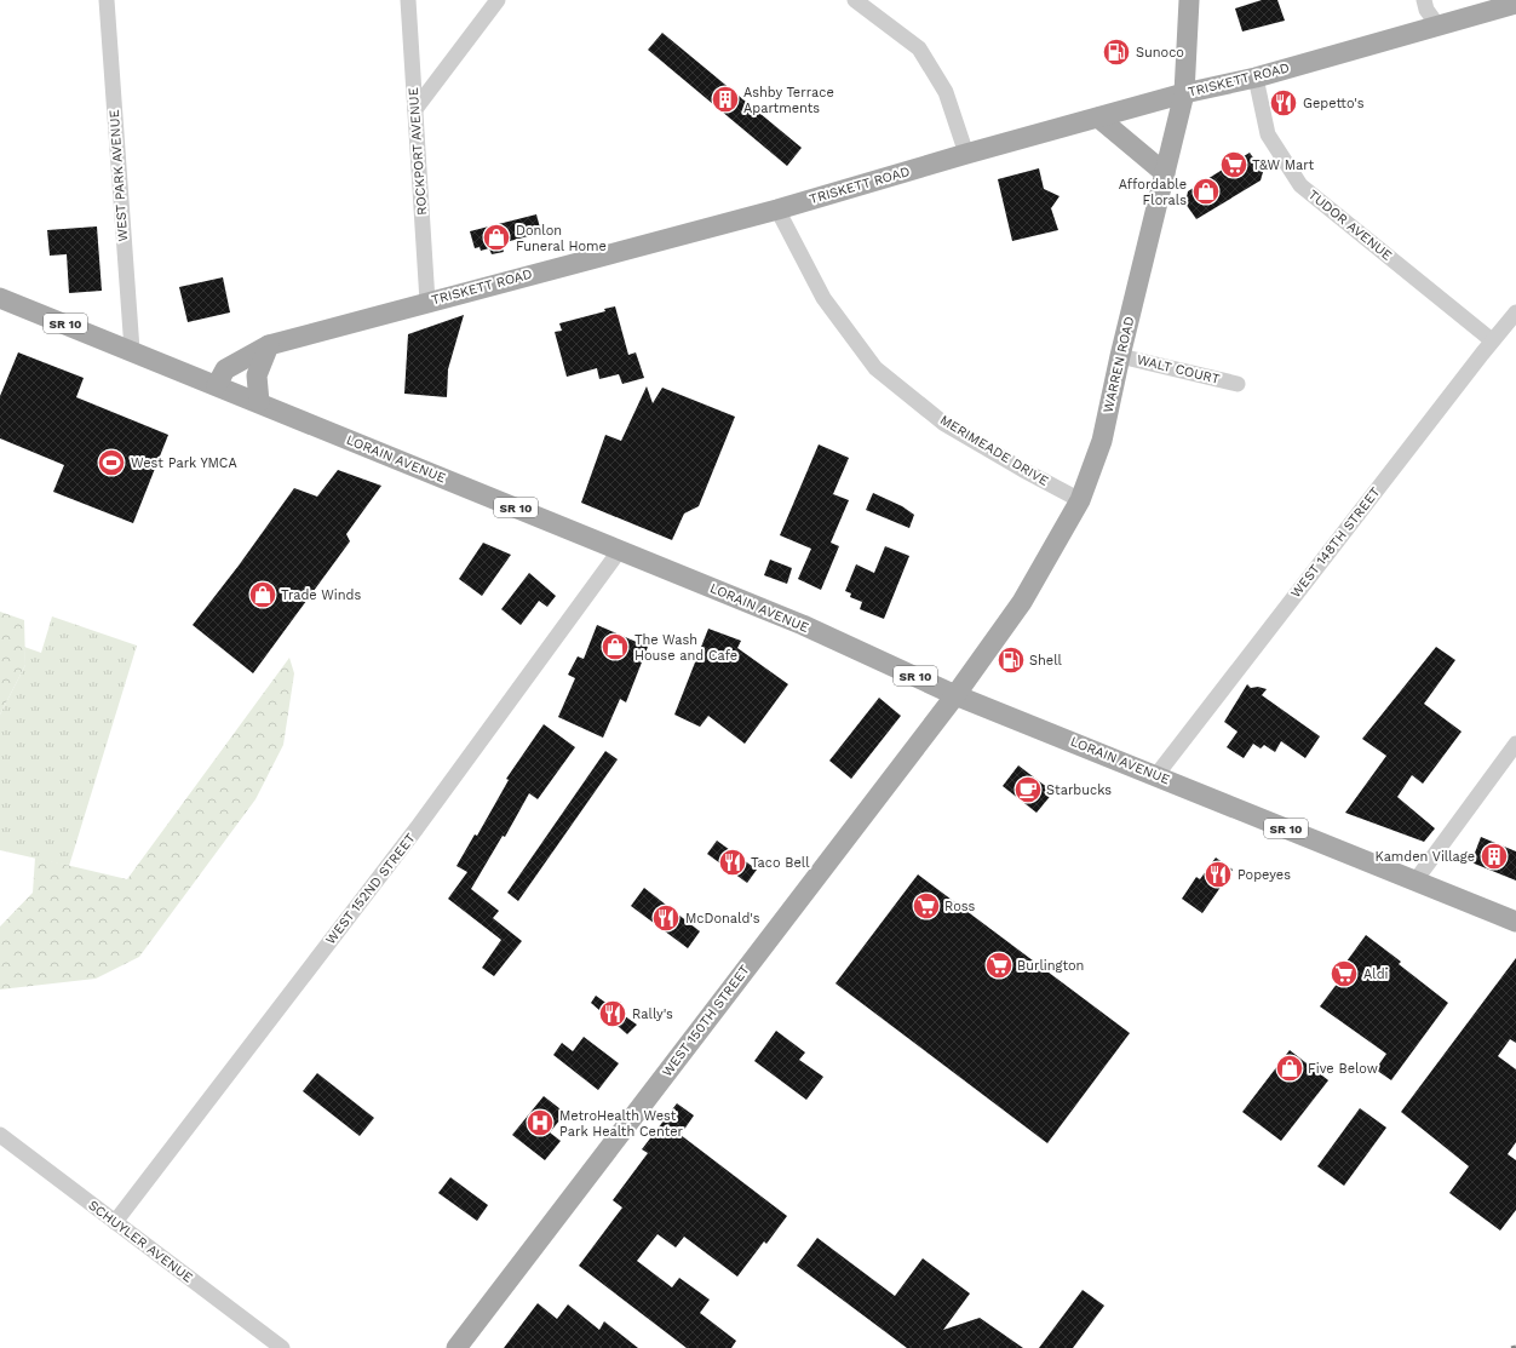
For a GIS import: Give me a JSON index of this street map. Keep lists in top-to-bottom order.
{
  "streets": {
    "main road": [
      "TRISKETT ROAD",
      "SR 10",
      "WARREN ROAD",
      "LORAIN AVENUE",
      "WEST 150TH STREET"
    ],
    "street": [
      "ROCKPORT AVENUE",
      "WEST PARK AVENUE",
      "TUDOR AVENUE",
      "WALT COURT",
      "MERIMEADE DRIVE",
      "WEST 148TH STREET",
      "WEST 152ND STREET",
      "SCHUYLER AVENUE"
    ]
  },
  "crossings": [
    ["TRISKETT ROAD", "ROCKPORT AVENUE"],
    ["TRISKETT ROAD", "TUDOR AVENUE"],
    ["TRISKETT ROAD", "WARREN ROAD"],
    ["TRISKETT ROAD", "MERIMEADE DRIVE"],
    ["TRISKETT ROAD", "LORAIN AVENUE"],
    ["WEST PARK AVENUE", "LORAIN AVENUE"],
    ["TUDOR AVENUE", "WEST 148TH STREET"],
    ["WARREN ROAD", "WALT COURT"],
    ["WARREN ROAD", "MERIMEADE DRIVE"],
    ["WARREN ROAD", "LORAIN AVENUE"],
    ["WARREN ROAD", "WEST 150TH STREET"],
    ["LORAIN AVENUE", "WEST 148TH STREET"],
    ["LORAIN AVENUE", "WEST 152ND STREET"],
    ["LORAIN AVENUE", "WEST 150TH STREET"],
    ["WEST 152ND STREET", "SCHUYLER AVENUE"]
  ],
  "places": {
    "fuel station": ["Sunoco", "Shell"],
    "building": ["Ashby Terrace Apartments", "Kamden Village"],
    "restaurant": [
      "Gepetto's",
      "Taco Bell",
      "Popeyes",
      "McDonald's",
      "Rally's"
    ],
    "supermarket": [
      "T&W Mart",
      "Ross",
      "Burlington",
      "Aldi"
    ],
    "shop": [
      "Affordable Florals",
      "Donlon Funeral Home",
      "Trade Winds",
      "The Wash House and Cafe",
      "Five Below"
    ],
    "sports": ["West Park YMCA"],
    "cafe": ["Starbucks"],
    "hospital": ["MetroHealth West Park Health Center"]
  }
}
